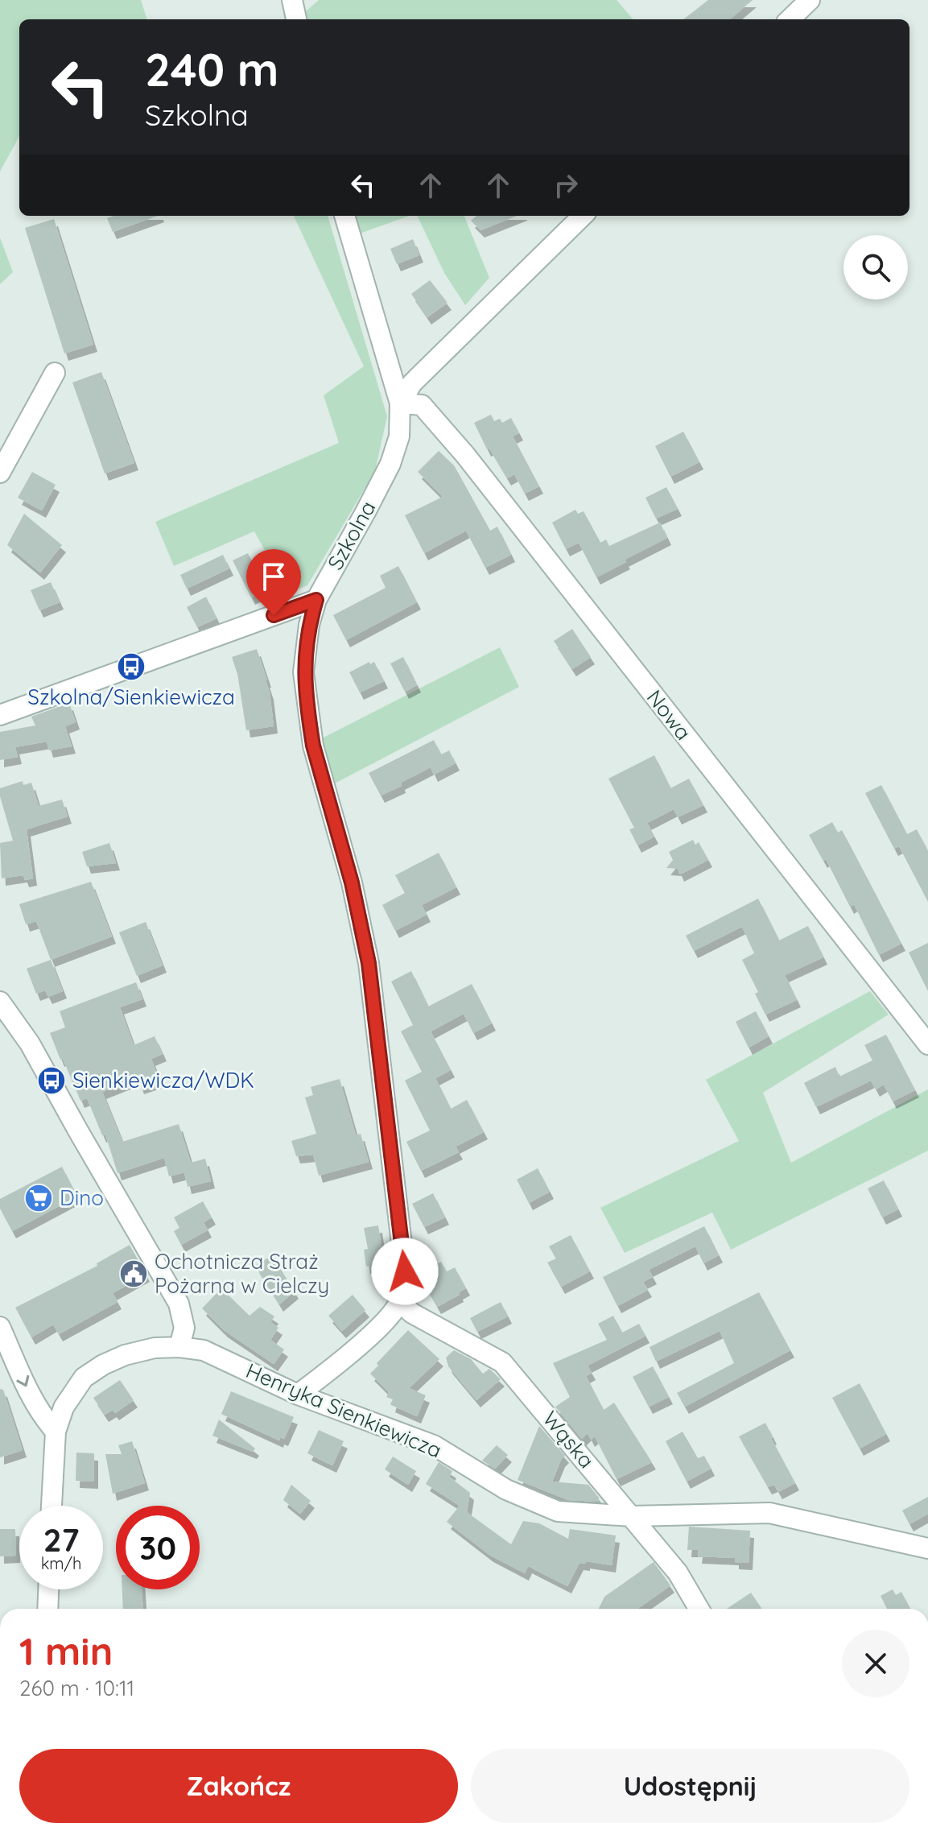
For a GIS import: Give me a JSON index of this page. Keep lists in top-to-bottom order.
{
  "streets": {
    "street": [
      "Szkolna",
      "Nowa",
      "Henryka Sienkiewicza",
      "Wąska"
    ]
  },
  "crossings": [
    ["Szkolna", "Nowa"],
    ["Henryka Sienkiewicza", "Wąska"]
  ],
  "places": {
    "bus stop": ["Szkolna/Sienkiewicza", "Sienkiewicza/WDK"],
    "supermarket": ["Dino"],
    "public building": ["Ochotnicza Straż Pożarna w Cielczy"]
  },
  "page": {
    "turn": ["240 m", "Szkolna"],
    "speed": "27 km/h",
    "limit": "30",
    "heading": ["1 min", "260 m · 10:11"],
    "buttons": ["Zakończ", "Udostępnij"]
  }
}
